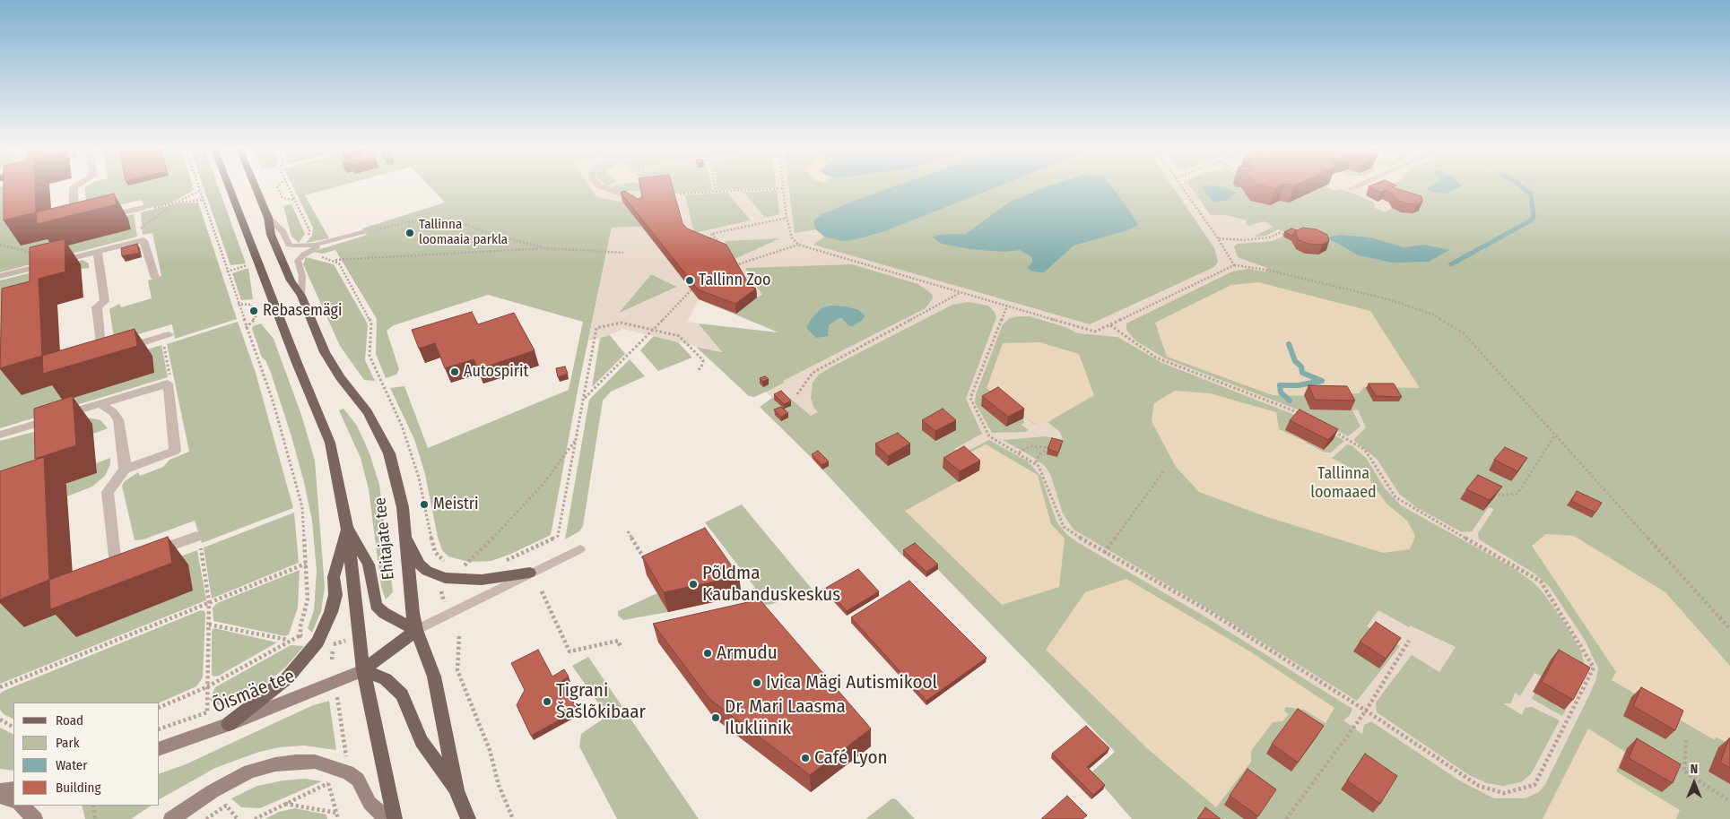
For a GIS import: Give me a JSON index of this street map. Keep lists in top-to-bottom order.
{
  "streets": {
    "main road": ["Ehitajate tee", "Õismäe tee"]
  },
  "parks": ["Tallinna loomaaed"],
  "places": [
    "Tallinna loomaaia parkla",
    "Tallinn Zoo",
    "Rebasemägi",
    "Autospirit",
    "Meistri",
    "Põldma Kaubanduskeskus",
    "Armudu",
    "Ivica Mägi Autismikool",
    "Tigrani Šašlõkibaar",
    "Dr. Mari Laasma Ilukliinik",
    "Café Lyon"
  ],
  "legend": [
    "Road",
    "Park",
    "Water",
    "Building"
  ],
  "north": "top"
}
